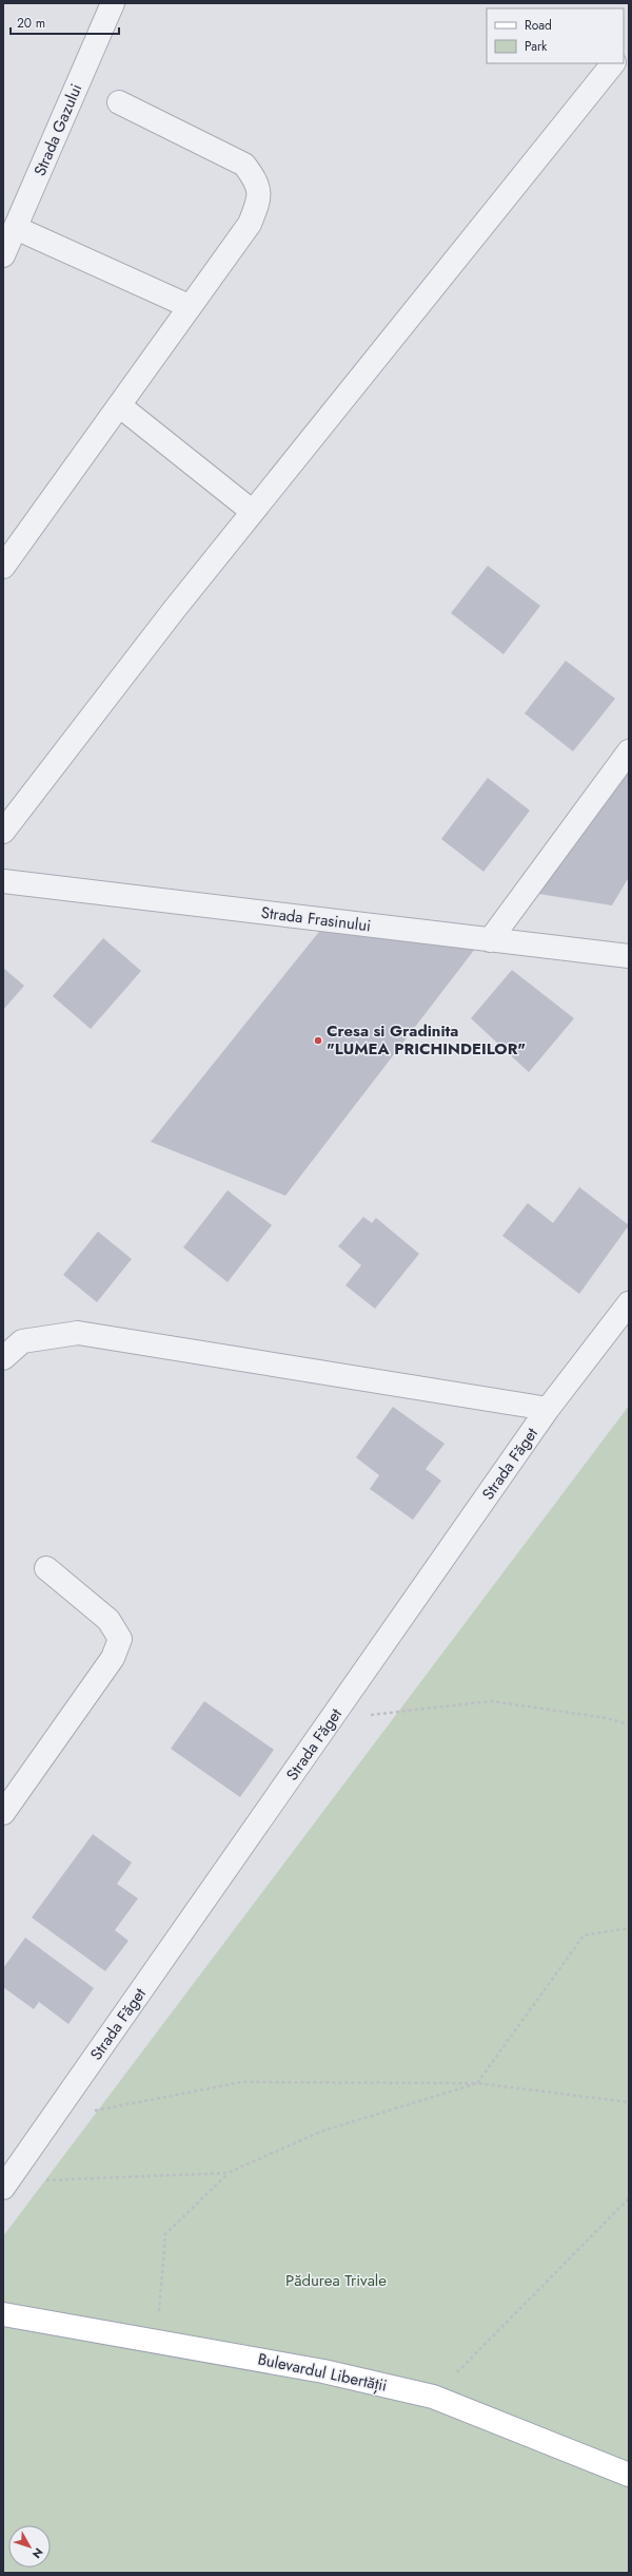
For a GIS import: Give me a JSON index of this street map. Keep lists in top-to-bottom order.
{
  "streets": {
    "main road": ["Bulevardul Libertății"],
    "street": ["Strada Gazului", "Strada Frasinului", "Strada Făget"]
  },
  "parks": ["Pădurea Trivale"],
  "places": ["Cresa si Gradinita \"LUMEA PRICHINDEILOR\""],
  "legend": ["Road", "Park"],
  "scale_bar": "20 m",
  "north": "bottom right"
}
